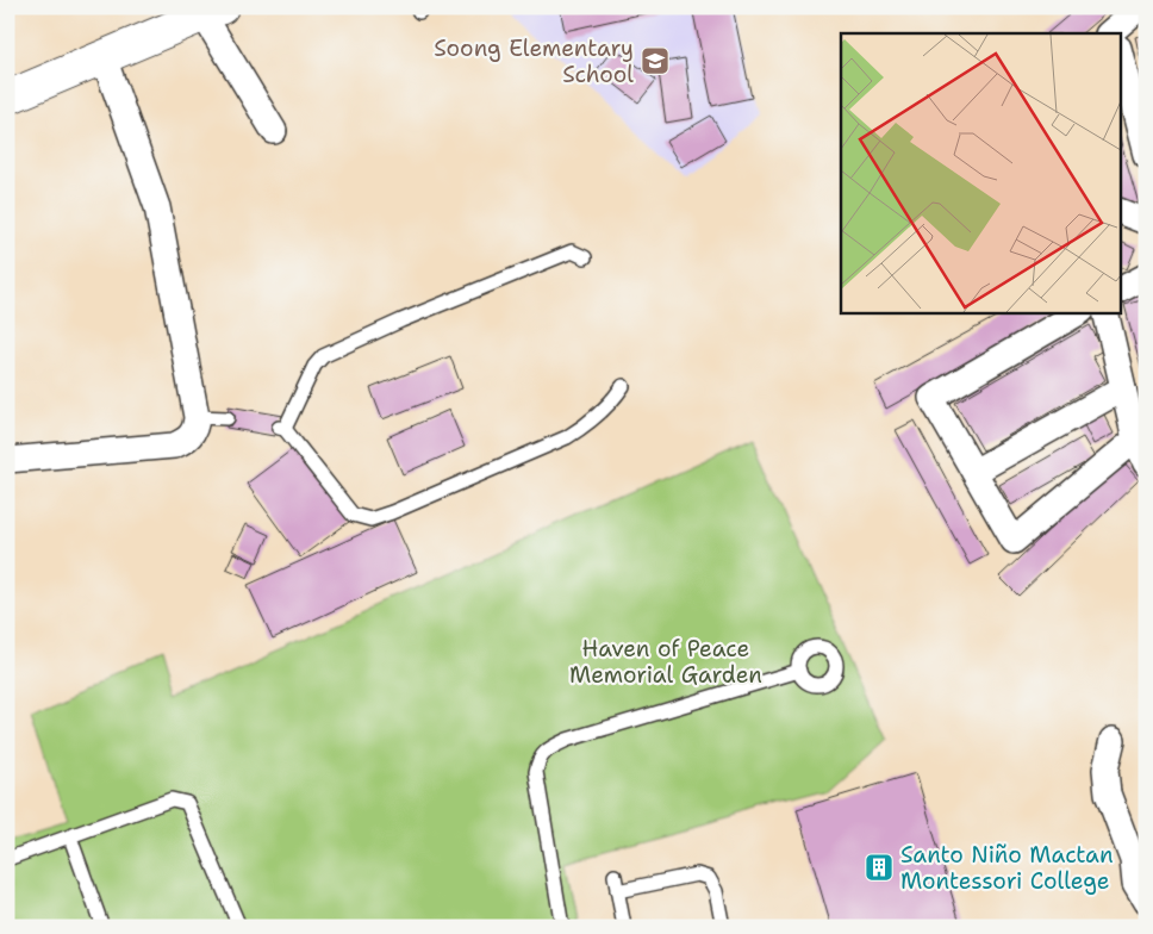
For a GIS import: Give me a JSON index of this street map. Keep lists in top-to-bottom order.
{
  "parks": ["Haven of Peace Memorial Garden"],
  "places": {
    "school or university": ["Soong Elementary School"],
    "building": ["Santo Niño Mactan Montessori College"]
  }
}
